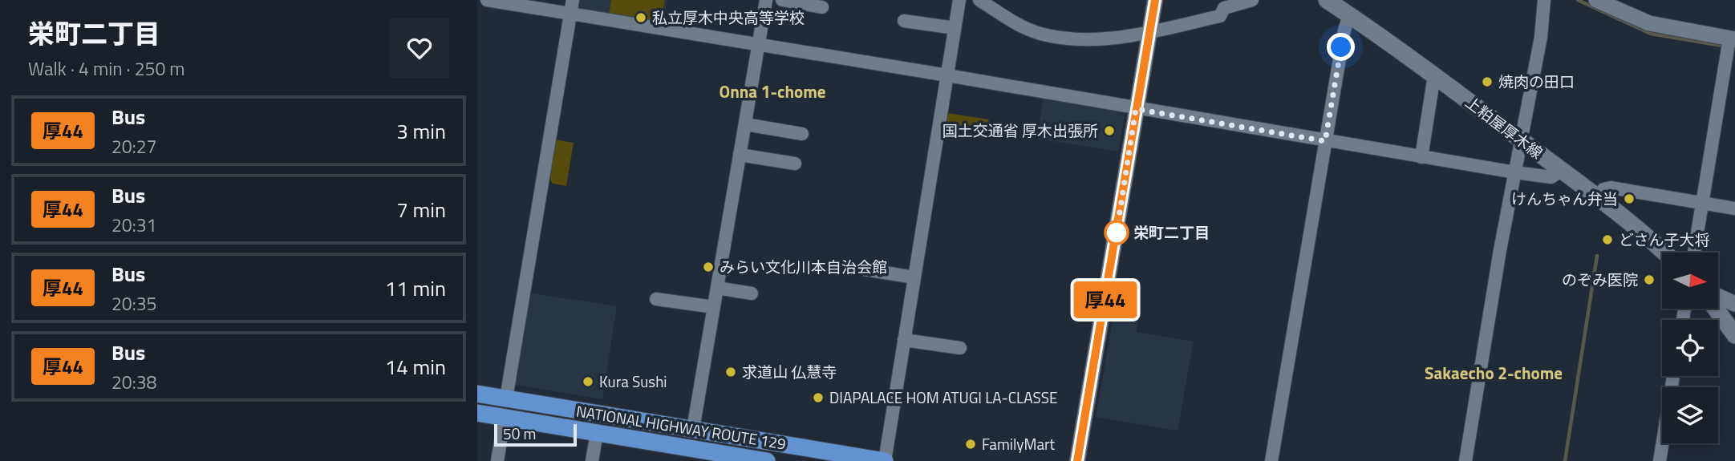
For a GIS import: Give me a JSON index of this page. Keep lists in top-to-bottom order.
{
  "streets": {
    "highway": ["NATIONAL HIGHWAY ROUTE 129"],
    "main road": ["上粕屋厚木線"]
  },
  "districts": ["Onna 1-chome", "Sakaecho 2-chome"],
  "places": [
    "私立厚木中央高等学校",
    "焼肉の田口",
    "国土交通省 厚木出張所",
    "けんちゃん弁当",
    "栄町二丁目",
    "どさん子大将",
    "みらい文化川本自治会館",
    "のぞみ医院",
    "求道山 仏慧寺",
    "Kura Sushi",
    "DIAPALACE HOM ATUGI LA-CLASSE",
    "FamilyMart"
  ],
  "lines": ["bus line 厚44"],
  "scale_bar": "50 m",
  "north": "right",
  "page": {
    "heading": ["栄町二丁目", "Walk · 4 min · 250 m"],
    "on_map": "厚44",
    "list": [
      {
        "mark": "厚44",
        "name": "Bus",
        "note": "20:27",
        "value": "3 min"
      },
      {
        "mark": "厚44",
        "name": "Bus",
        "note": "20:31",
        "value": "7 min"
      },
      {
        "mark": "厚44",
        "name": "Bus",
        "note": "20:35",
        "value": "11 min"
      },
      {
        "mark": "厚44",
        "name": "Bus",
        "note": "20:38",
        "value": "14 min"
      }
    ],
    "scale": "50 m"
  }
}
